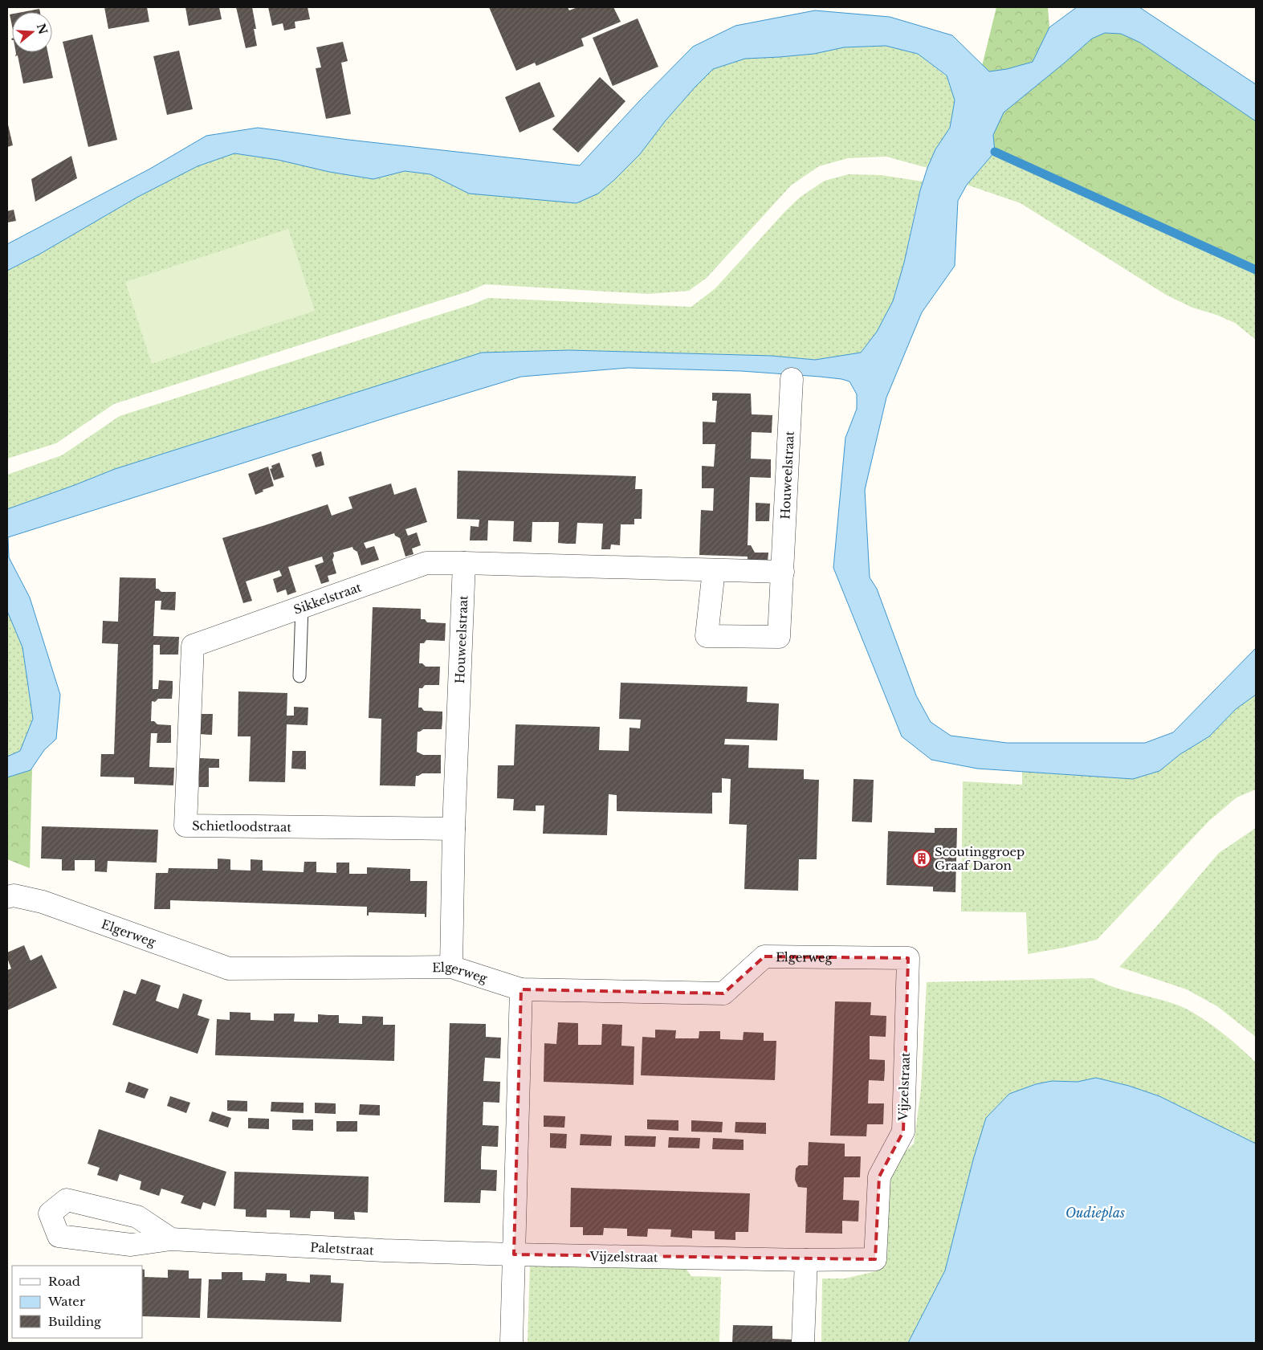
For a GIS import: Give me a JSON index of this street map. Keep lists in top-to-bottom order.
{
  "streets": {
    "street": [
      "Houweelstraat",
      "Sikkelstraat",
      "Schietloodstraat",
      "Elgerweg",
      "Vijzelstraat",
      "Paletstraat"
    ]
  },
  "crossings": [
    ["Houweelstraat", "Sikkelstraat"],
    ["Houweelstraat", "Schietloodstraat"],
    ["Houweelstraat", "Elgerweg"],
    ["Sikkelstraat", "Schietloodstraat"],
    ["Elgerweg", "Vijzelstraat"],
    ["Vijzelstraat", "Paletstraat"]
  ],
  "water": ["Oudieplas"],
  "places": {
    "building": ["Scoutinggroep Graaf Daron"]
  },
  "legend": ["Road", "Water", "Building"],
  "north": "right"
}
